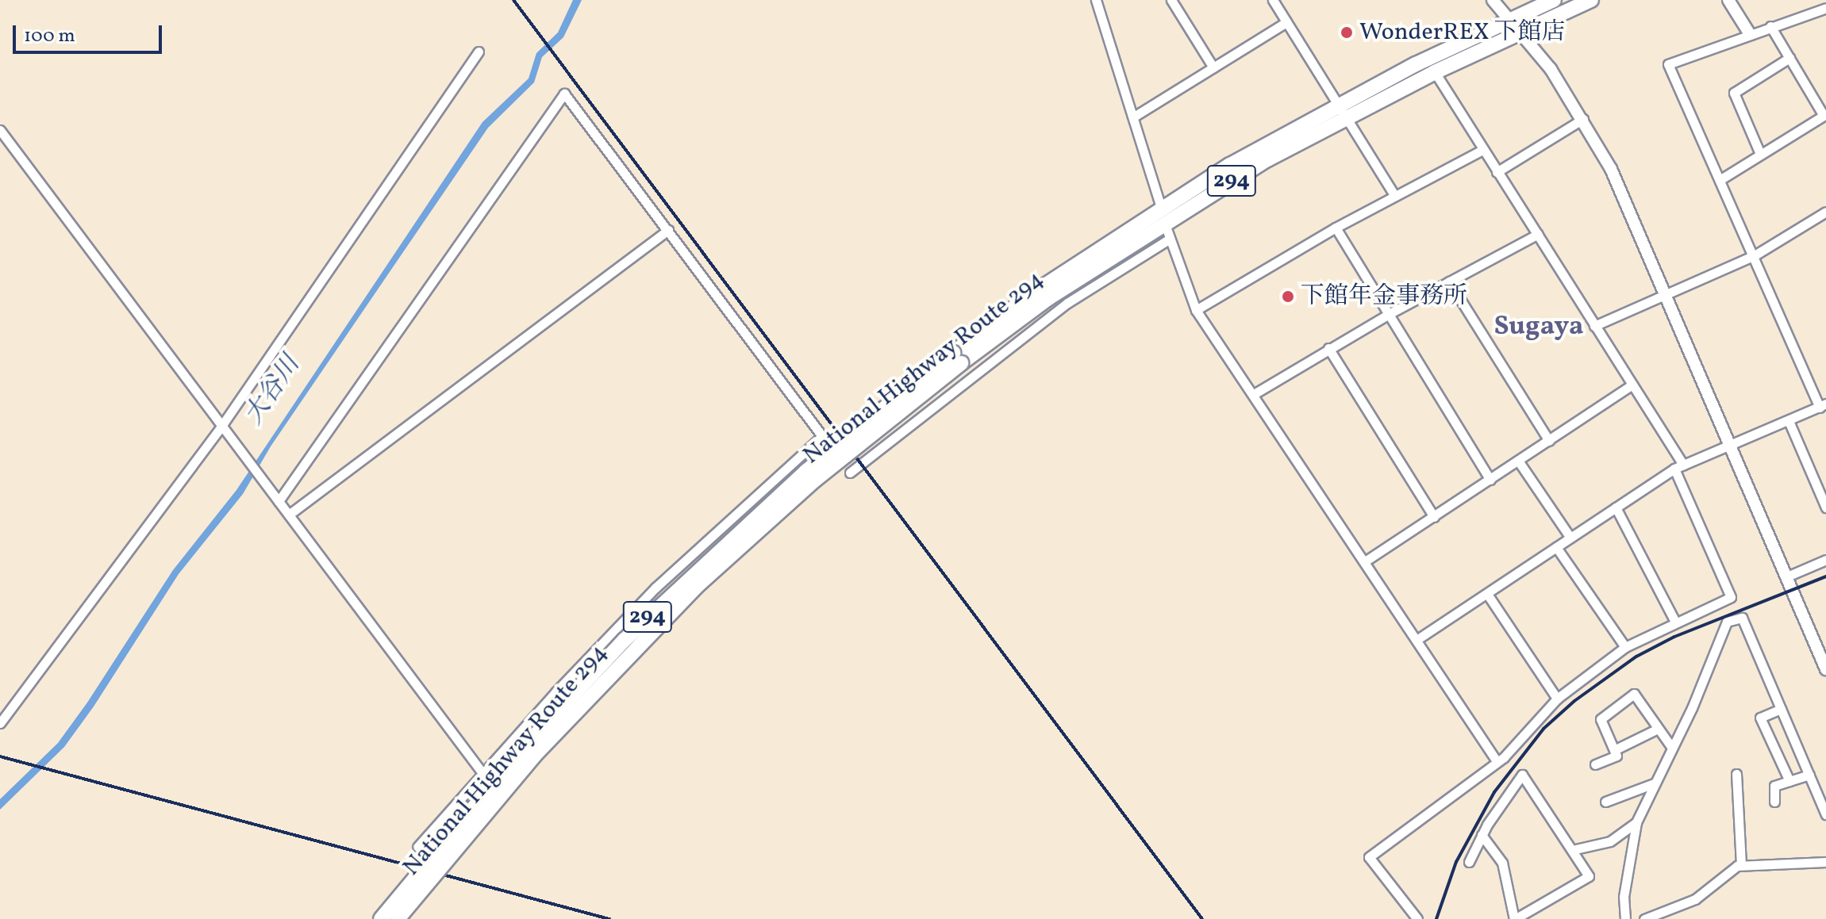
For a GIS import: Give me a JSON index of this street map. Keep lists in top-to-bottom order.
{
  "streets": {
    "highway": ["294", "National Highway Route 294"]
  },
  "districts": ["Sugaya"],
  "water": ["大谷川"],
  "places": ["WonderREX 下館店", "下館年金事務所"],
  "scale_bar": "100 m"
}
